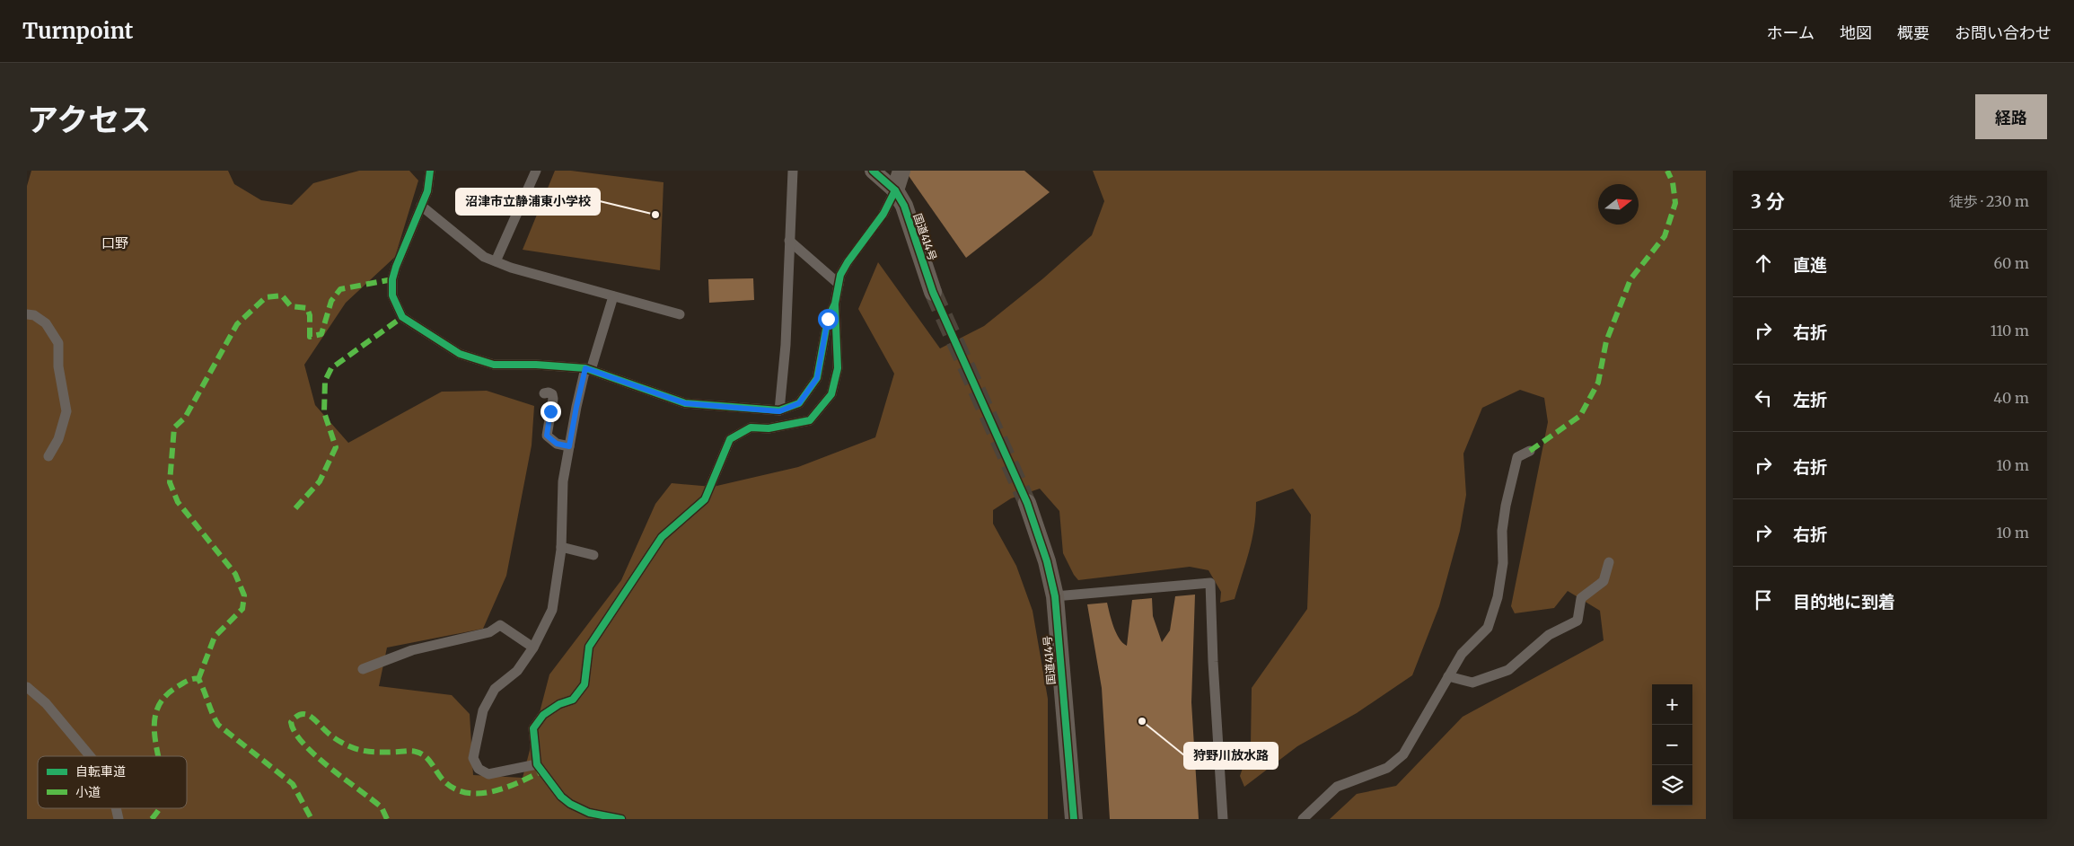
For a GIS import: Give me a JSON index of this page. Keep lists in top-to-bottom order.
{
  "streets": {
    "highway": ["国道414号"]
  },
  "districts": ["口野"],
  "places": ["沼津市立静浦東小学校", "狩野川放水路"],
  "legend": ["自転車道", "小道"],
  "north": "right",
  "page": {
    "header": "Turnpoint",
    "nav": [
      "ホーム",
      "地図",
      "概要",
      "お問い合わせ"
    ],
    "title": "アクセス",
    "buttons": "経路",
    "heading": ["3 分", "徒歩 · 230 m"],
    "list": [
      ["直進", "60 m"],
      ["右折", "110 m"],
      ["左折", "40 m"],
      ["右折", "10 m"],
      ["右折", "10 m"],
      "目的地に到着"
    ],
    "map_buttons": ["+", "−"]
  }
}
